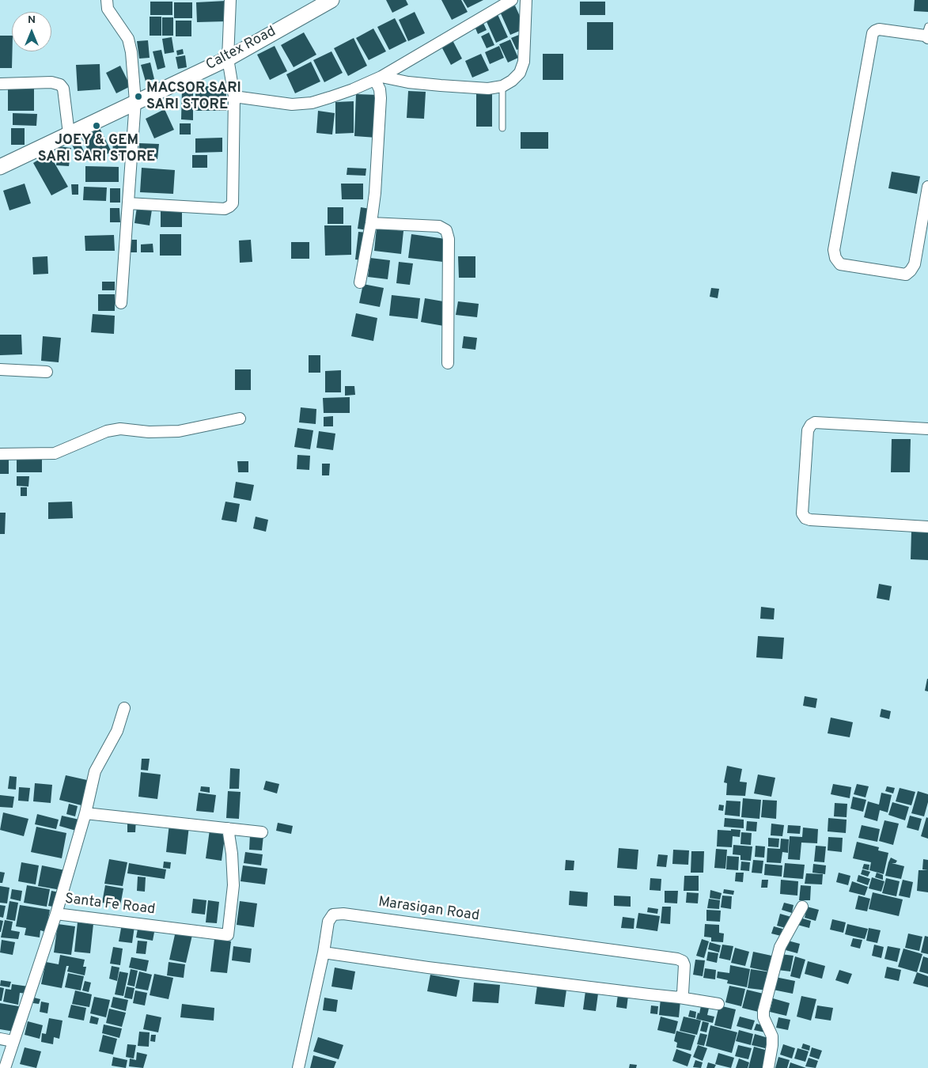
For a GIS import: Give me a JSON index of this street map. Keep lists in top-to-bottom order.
{
  "streets": {
    "street": ["Caltex Road", "Santa Fe Road", "Marasigan Road"]
  },
  "places": ["MACSOR SARI SARI STORE", "JOEY & GEM SARI SARI STORE"],
  "north": "top"
}
